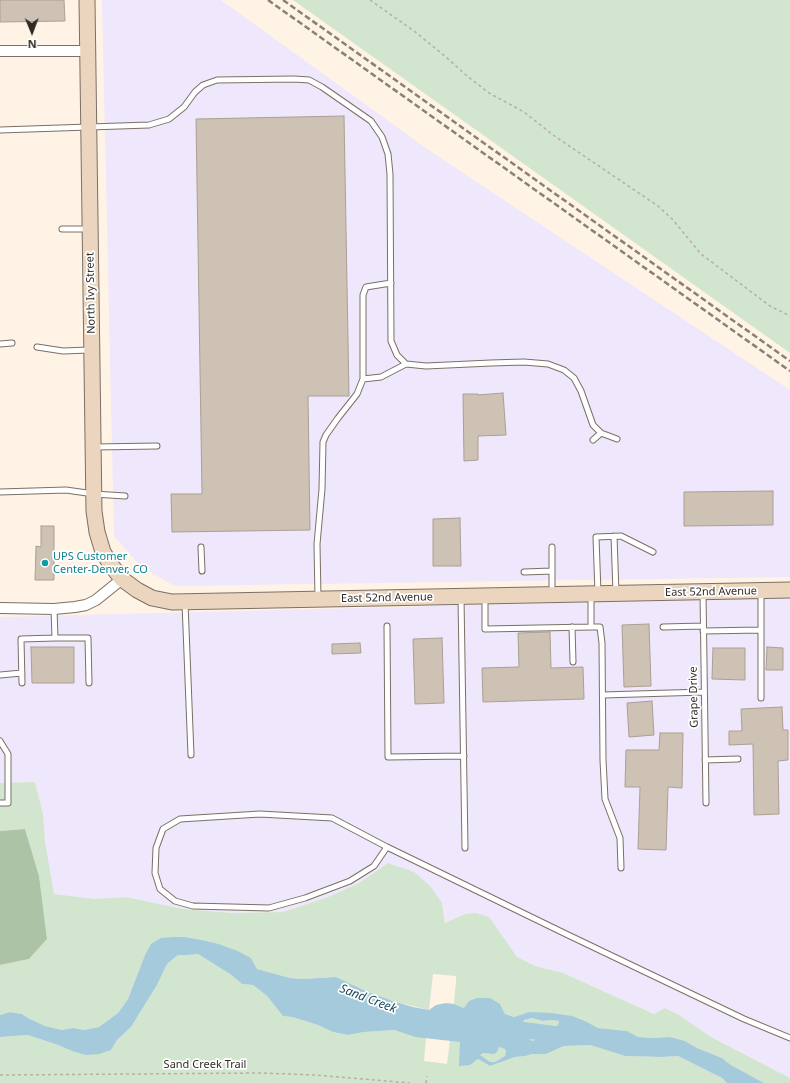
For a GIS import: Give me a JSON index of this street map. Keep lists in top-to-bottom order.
{
  "streets": {
    "street": ["North Ivy Street", "East 52nd Avenue"],
    "lane": ["Grape Drive"],
    "path": ["Sand Creek Trail"]
  },
  "crossings": [
    ["North Ivy Street", "East 52nd Avenue"],
    ["East 52nd Avenue", "Grape Drive"]
  ],
  "water": ["Sand Creek"],
  "places": ["UPS Customer Center-Denver, CO"],
  "north": "bottom"
}
